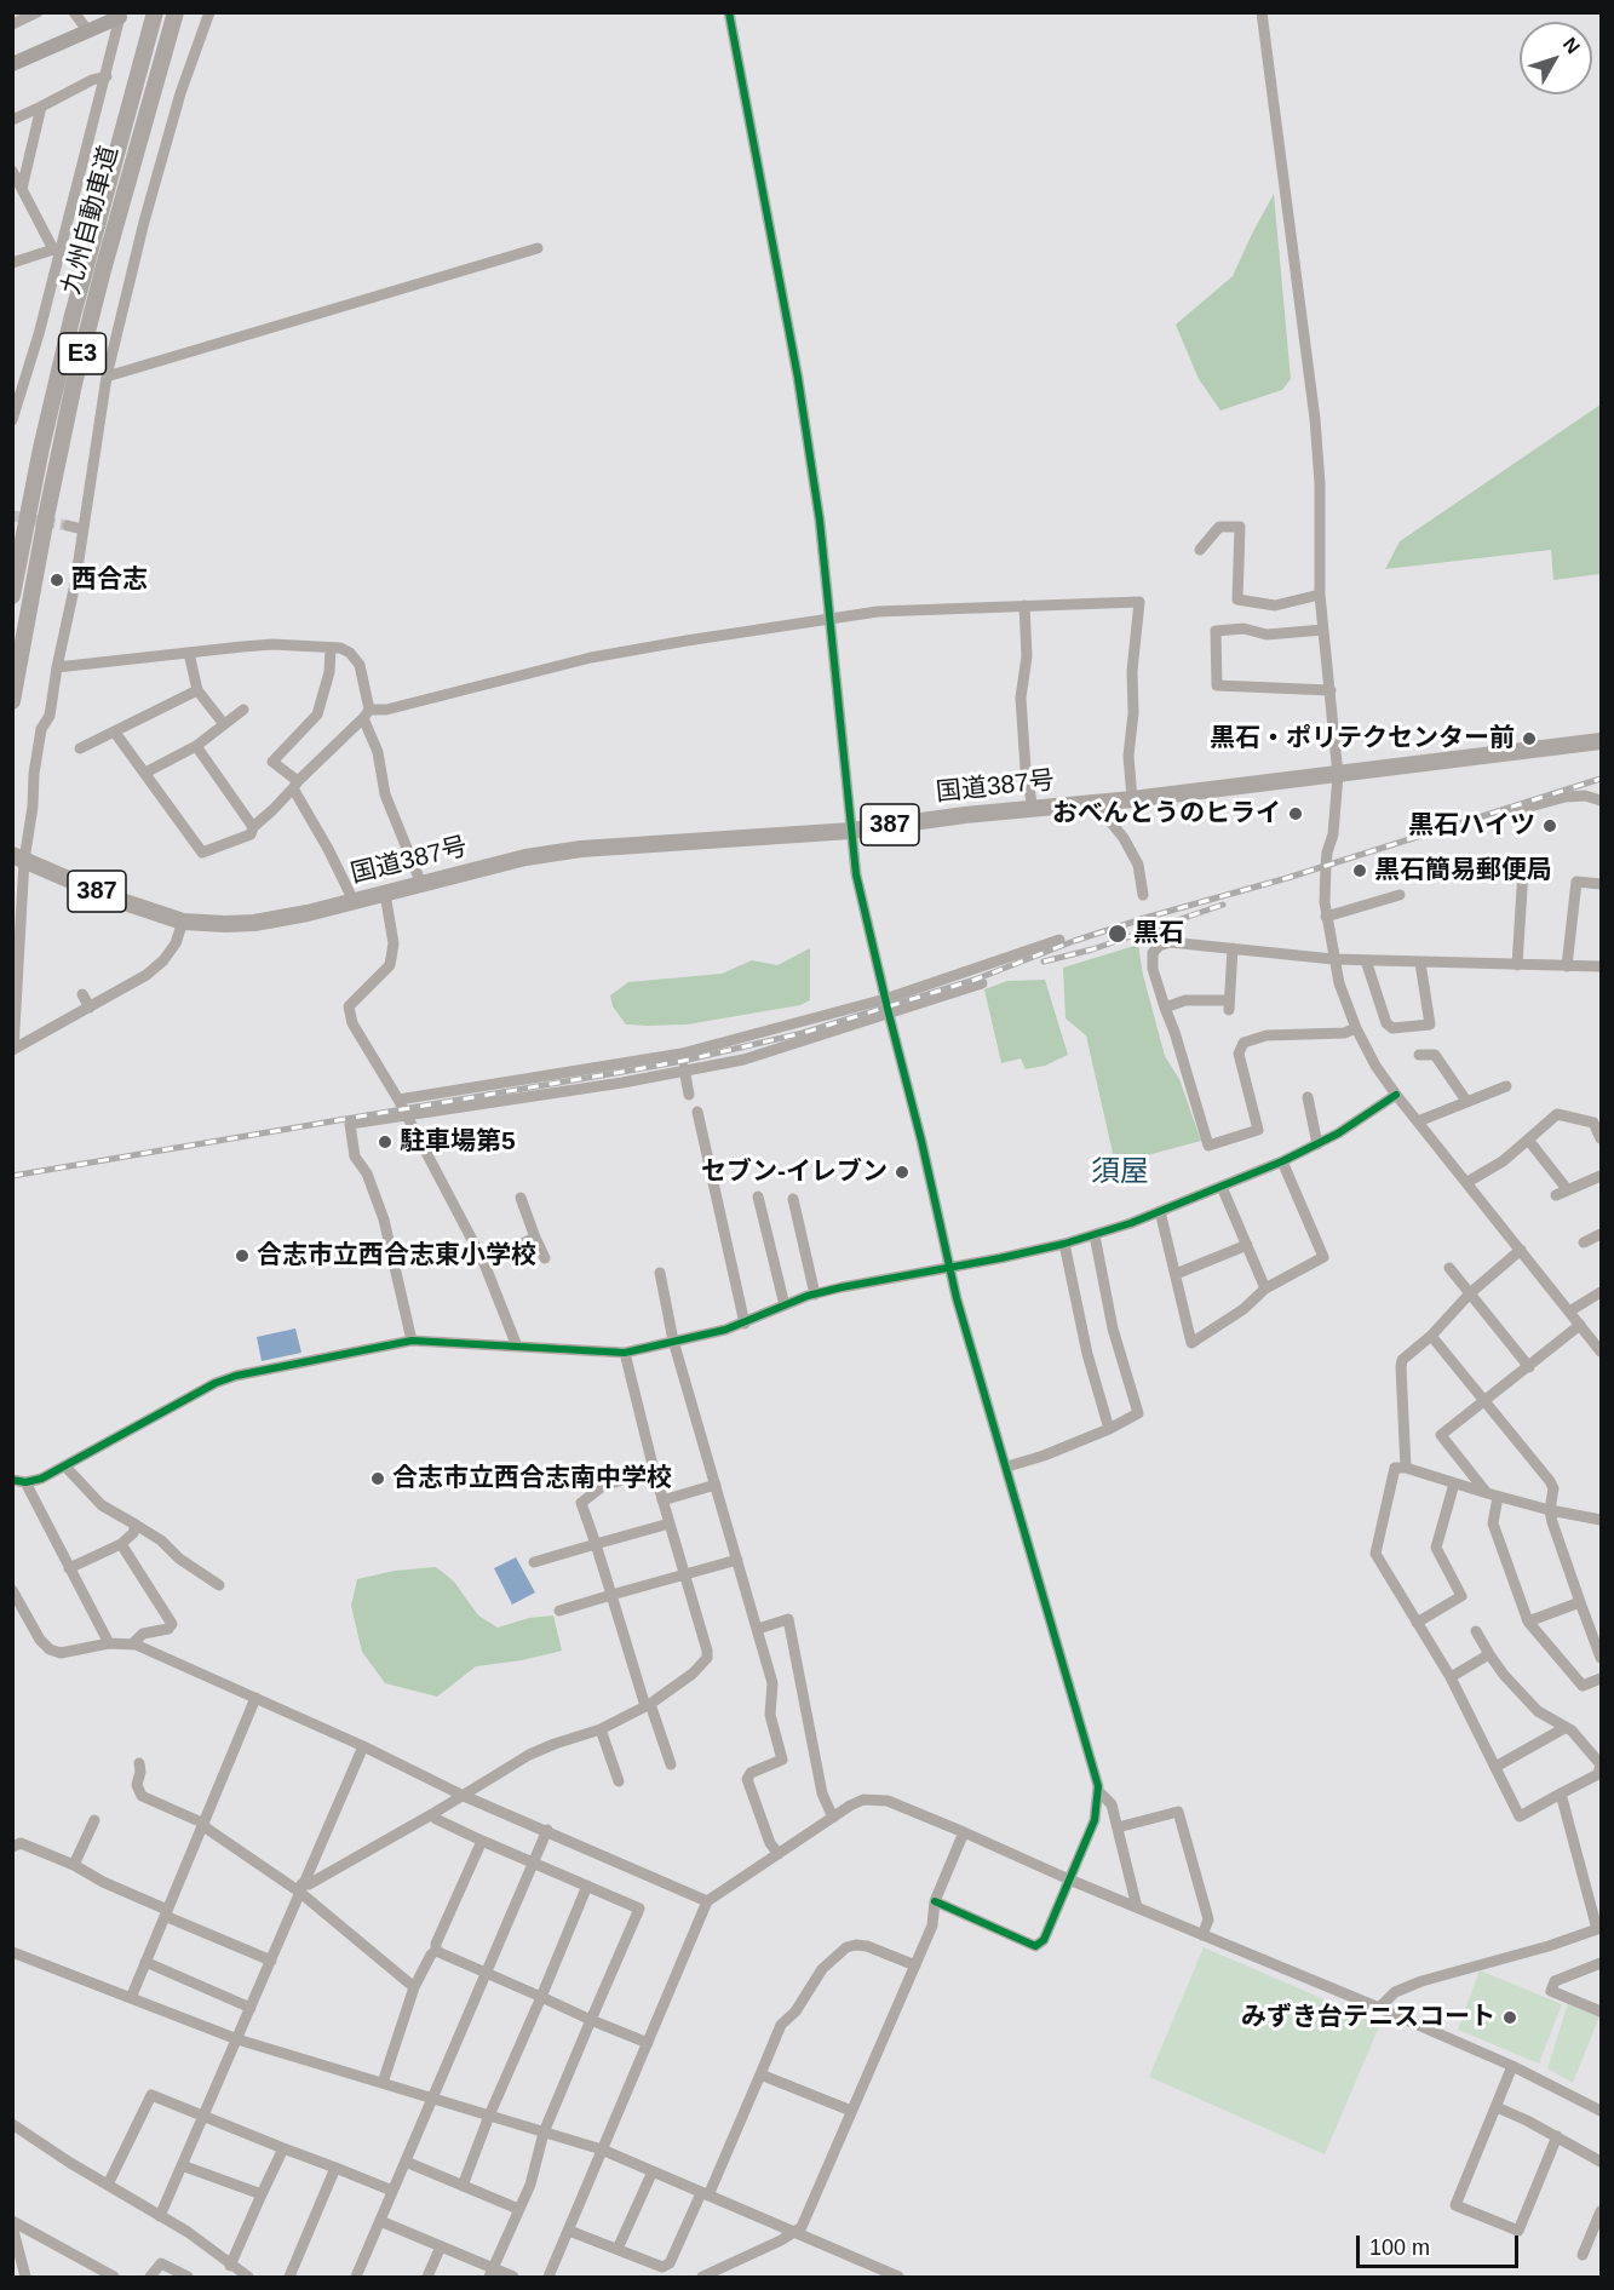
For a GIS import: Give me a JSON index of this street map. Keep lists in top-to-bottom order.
{
  "streets": {
    "highway": [
      "九州自動車道",
      "E3",
      "国道387号",
      "387"
    ]
  },
  "crossings": [
    ["国道387号", "387"]
  ],
  "districts": ["須屋"],
  "places": [
    "西合志",
    "黒石・ポリテクセンター前",
    "おべんとうのヒライ",
    "黒石ハイツ",
    "黒石簡易郵便局",
    "黒石",
    "駐車場第5",
    "セブン-イレブン",
    "合志市立西合志東小学校",
    "合志市立西合志南中学校",
    "みずき台テニスコート"
  ],
  "scale_bar": "100 m",
  "north": "top right"
}
